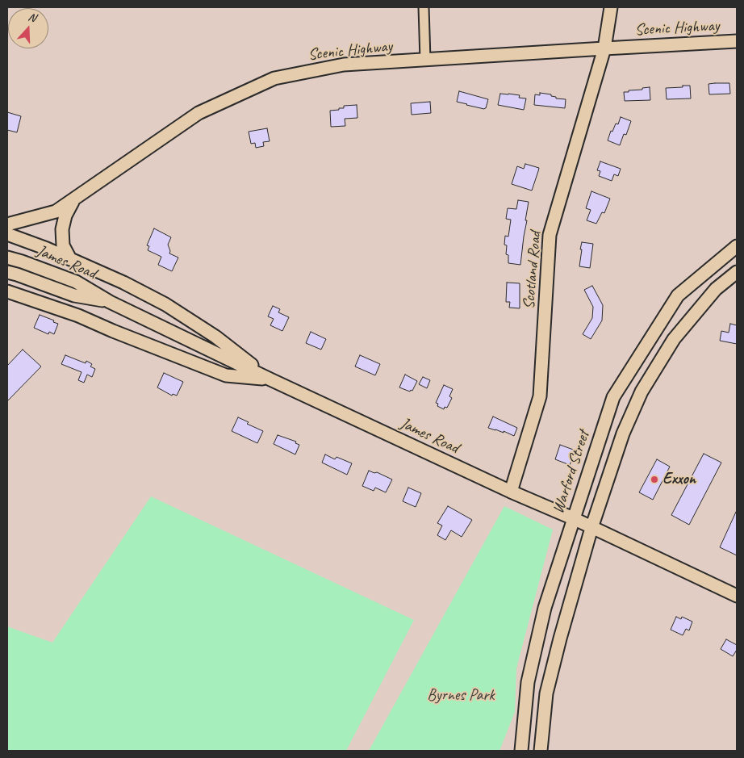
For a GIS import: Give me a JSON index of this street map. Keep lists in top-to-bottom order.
{
  "streets": {
    "main road": [
      "Scenic Highway",
      "James Road",
      "Scotland Road",
      "Warford Street"
    ]
  },
  "crossings": [
    ["Scenic Highway", "Scotland Road"],
    ["James Road", "Scotland Road"],
    ["James Road", "Warford Street"]
  ],
  "parks": ["Byrnes Park"],
  "places": ["Exxon"],
  "north": "top"
}
